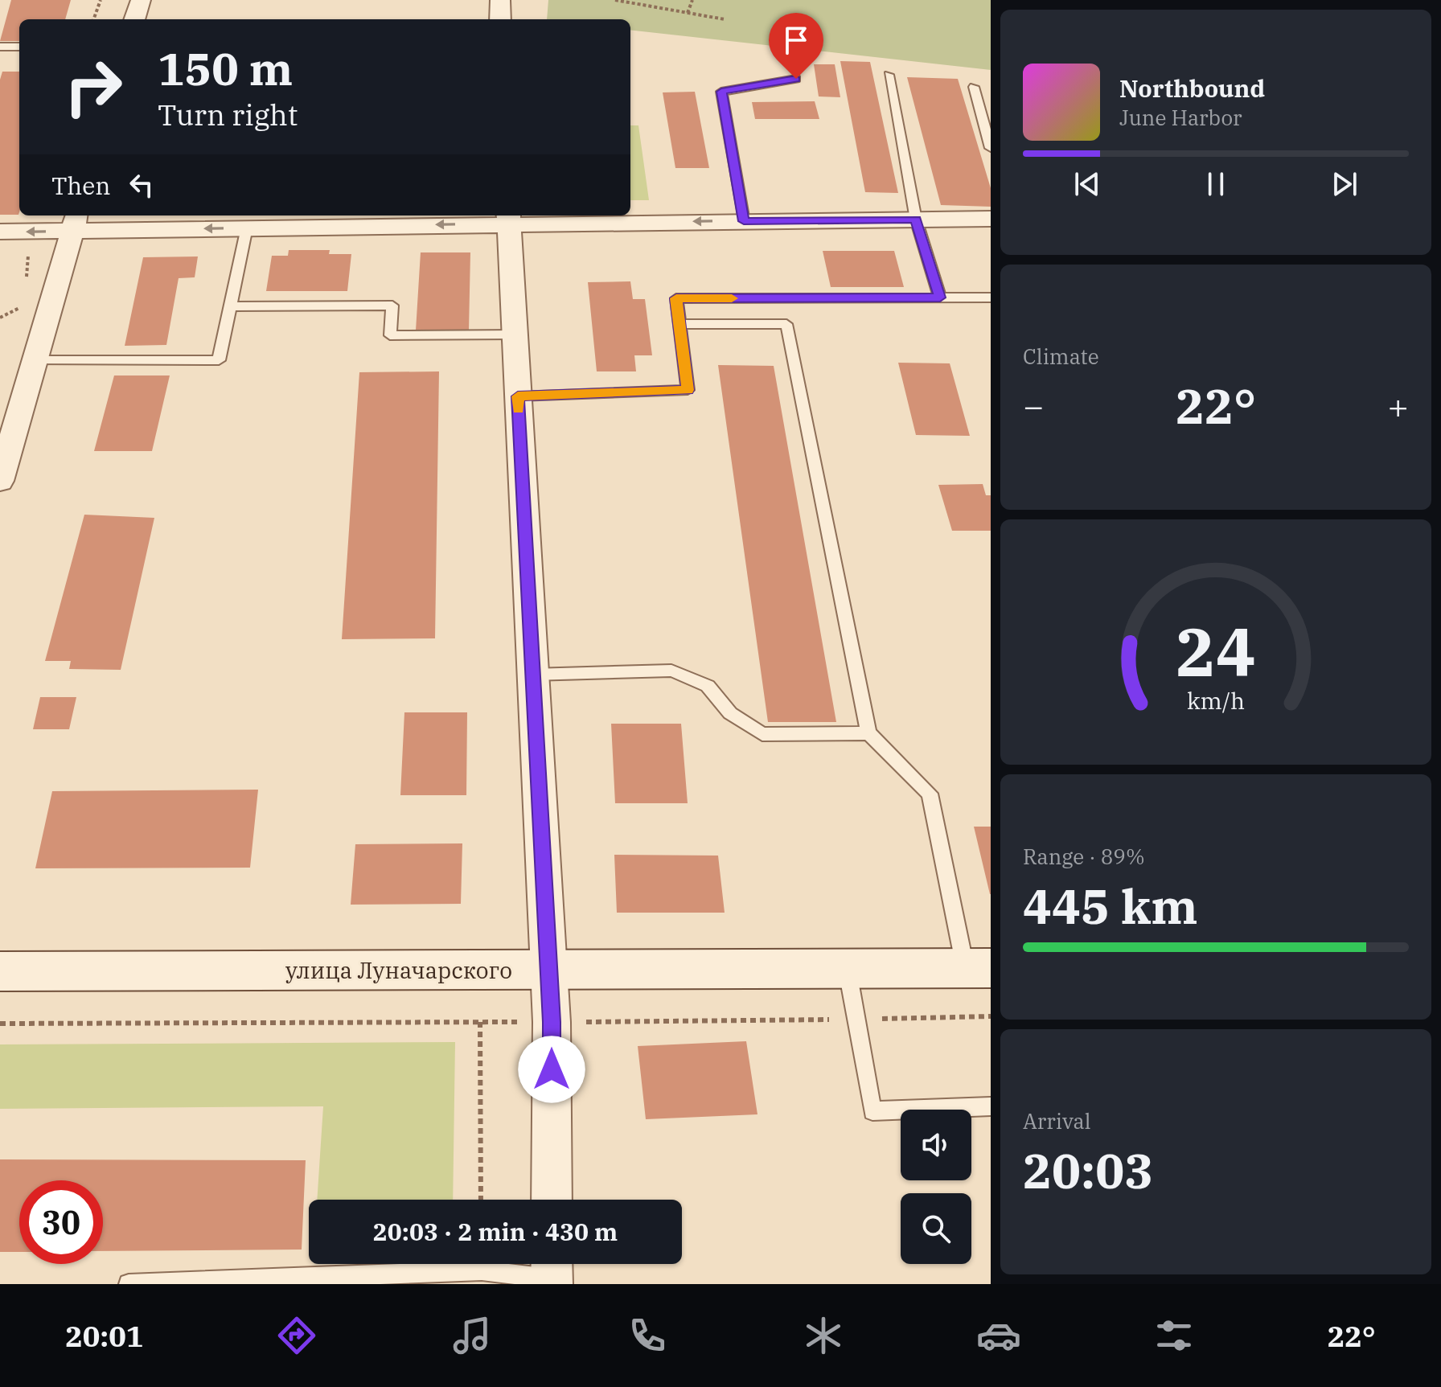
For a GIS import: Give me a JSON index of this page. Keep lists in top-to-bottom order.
{
  "streets": {
    "street": ["улица Луначарского"]
  },
  "page": {
    "turn": ["150 m", "Turn right"],
    "song": ["Northbound", "June Harbor"],
    "then": "Then",
    "tile": [
      "Climate",
      ["Range · 89%", "445 km"],
      ["Arrival", "20:03"]
    ],
    "heat": ["−", "22°", "+"],
    "limit": "30",
    "trip": "20:03 · 2 min · 430 m",
    "tabs": ["20:01", "22°"],
    "gauge": ["24", "km/h"]
  }
}
